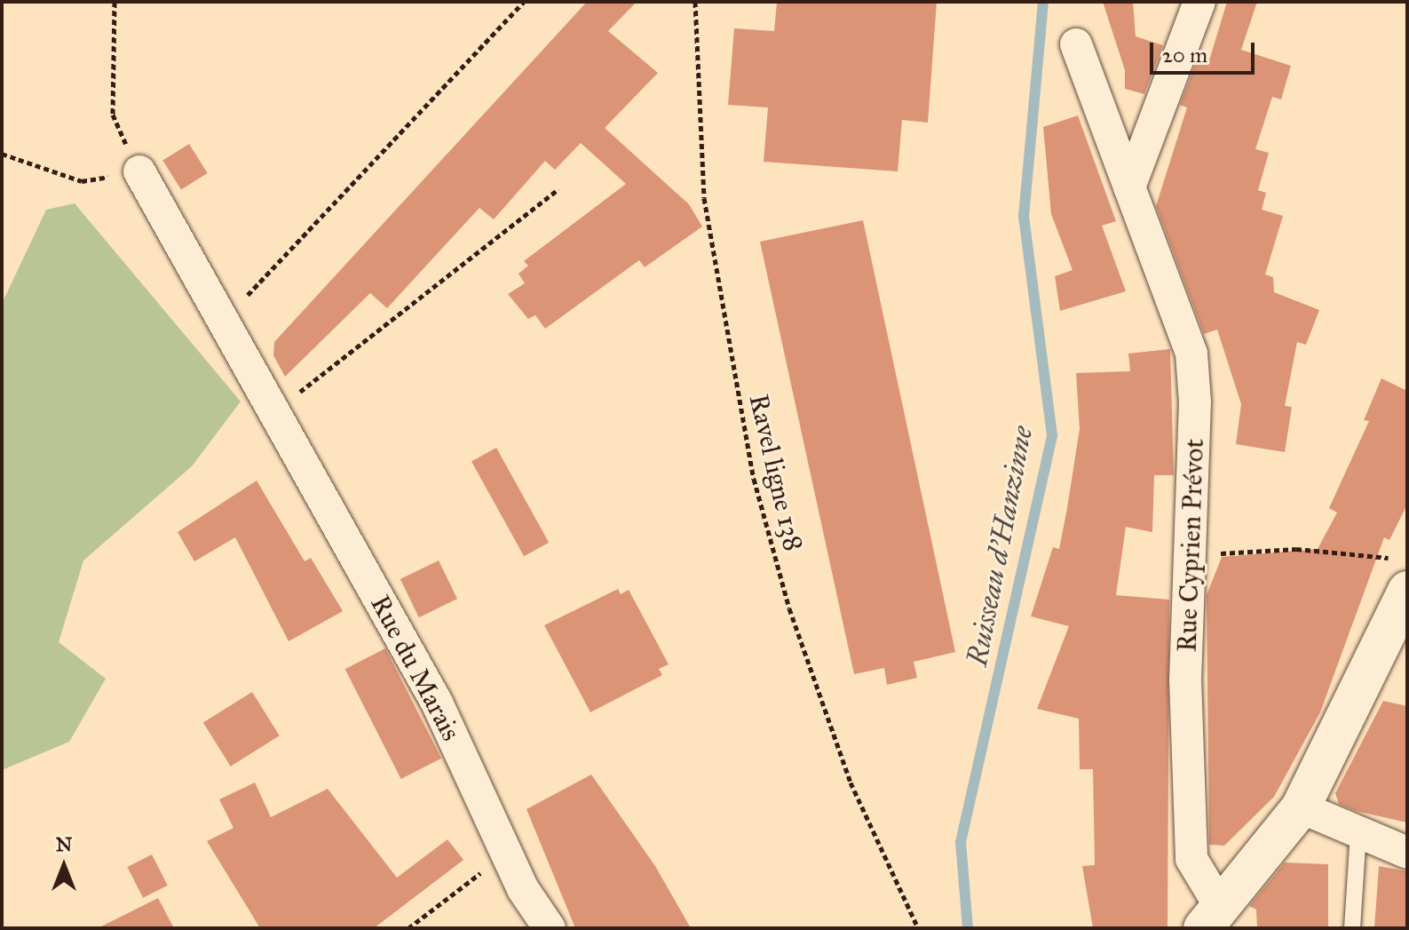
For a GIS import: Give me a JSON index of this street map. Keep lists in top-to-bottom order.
{
  "streets": {
    "street": ["Rue Cyprien Prévot", "Rue du Marais"],
    "path": ["Ravel ligne 138"]
  },
  "water": ["Ruisseau d'Hanzinne"],
  "scale_bar": "20 m",
  "north": "top"
}
